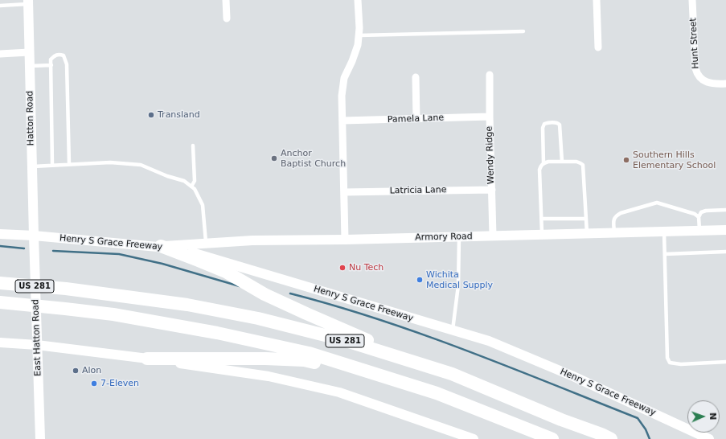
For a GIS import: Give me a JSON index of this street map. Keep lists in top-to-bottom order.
{
  "streets": {
    "highway": ["US 281"],
    "street": [
      "Hunt Street",
      "Hatton Road",
      "Pamela Lane",
      "Wendy Ridge",
      "Latricia Lane",
      "Armory Road",
      "Henry S Grace Freeway",
      "East Hatton Road"
    ]
  },
  "crossings": [
    ["Hatton Road", "Henry S Grace Freeway"],
    ["Hatton Road", "East Hatton Road"],
    ["Pamela Lane", "Wendy Ridge"],
    ["Wendy Ridge", "Latricia Lane"],
    ["Wendy Ridge", "Armory Road"],
    ["Armory Road", "Henry S Grace Freeway"],
    ["Henry S Grace Freeway", "East Hatton Road"]
  ],
  "places": [
    "Transland",
    "Anchor Baptist Church",
    "Southern Hills Elementary School",
    "Nu Tech",
    "Wichita Medical Supply",
    "Alon",
    "7-Eleven"
  ],
  "north": "right"
}
